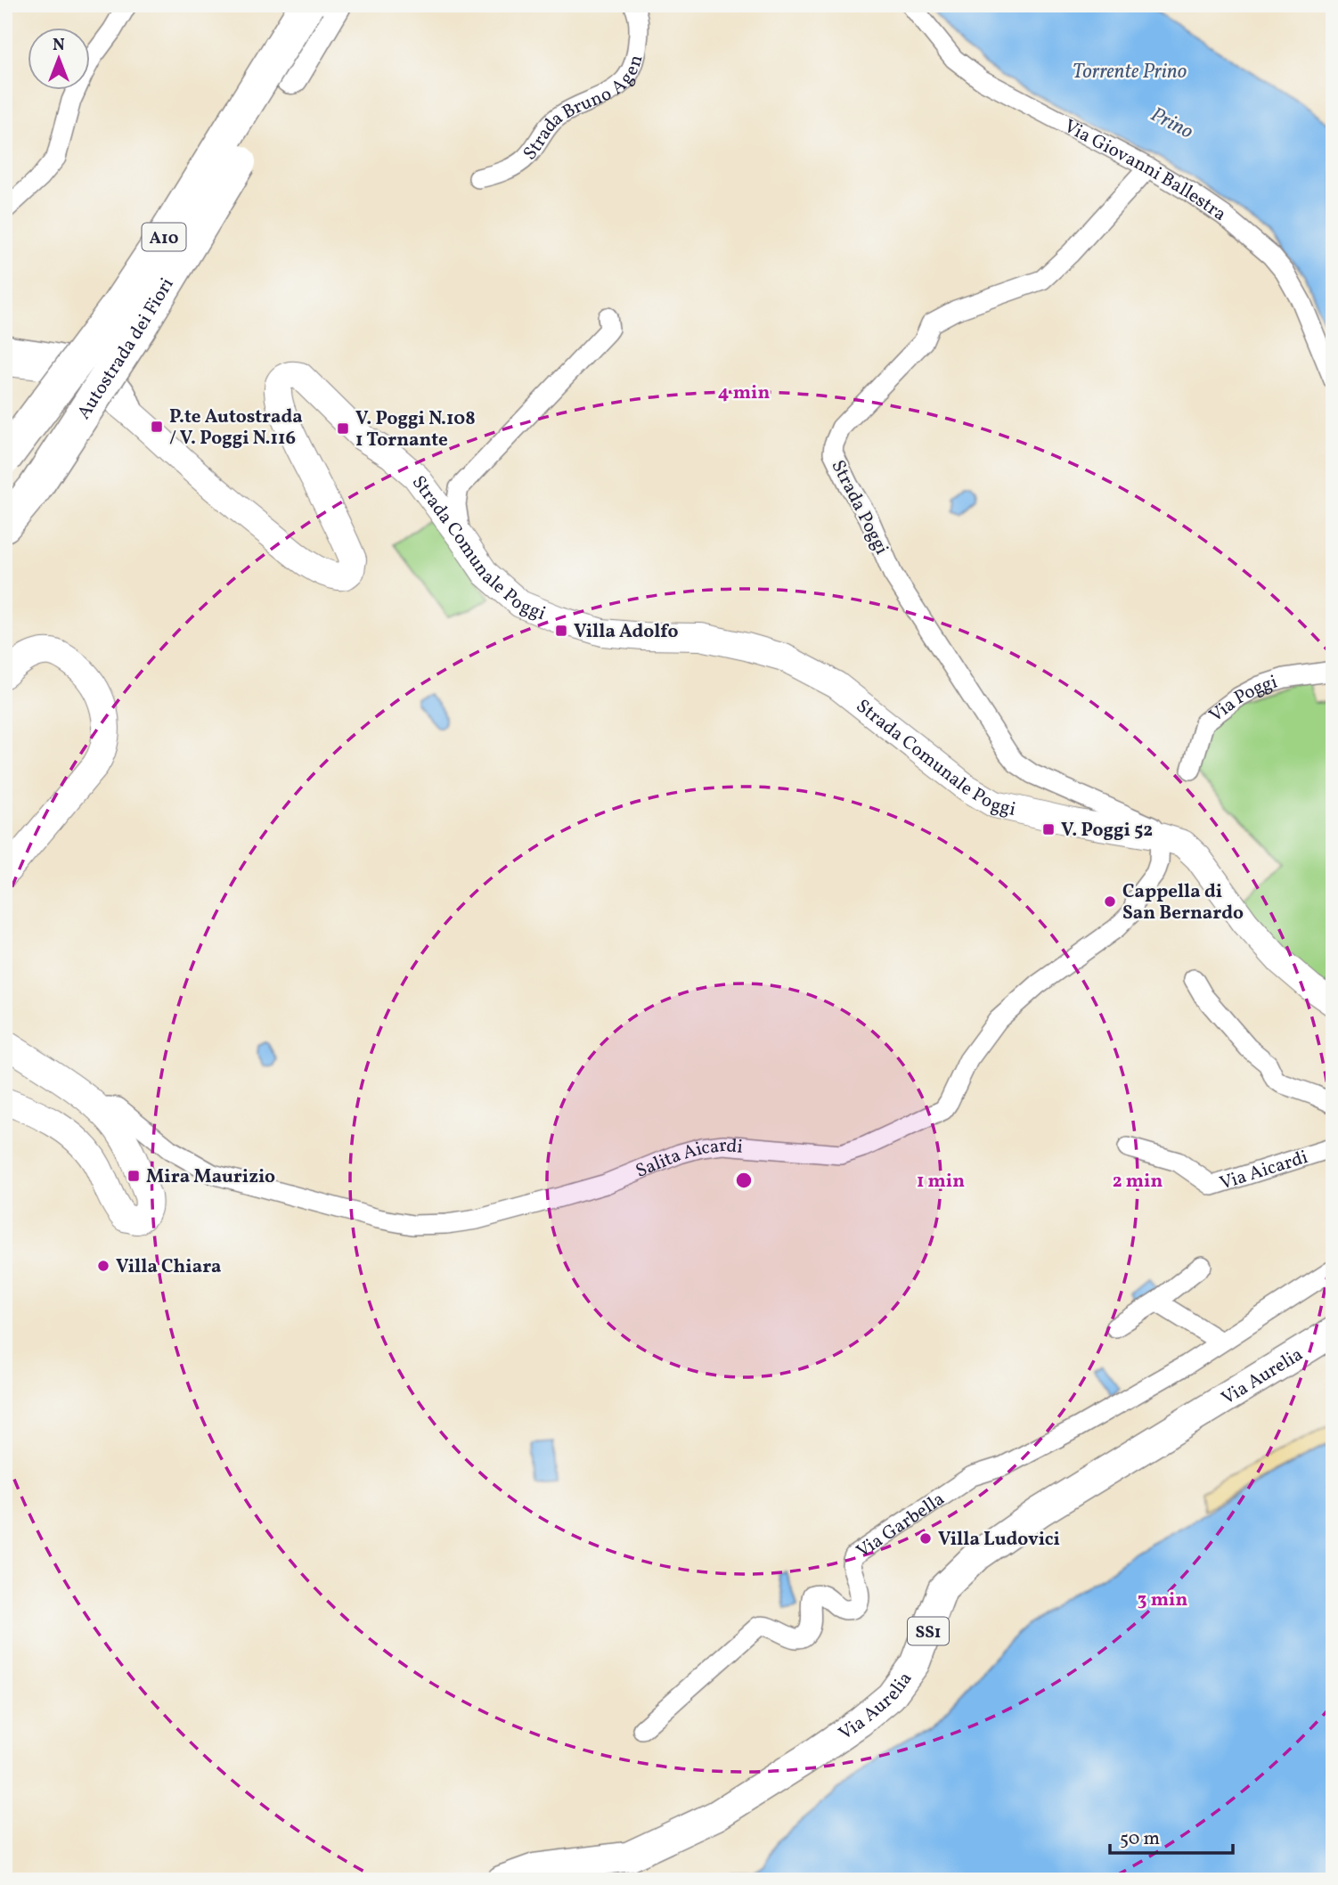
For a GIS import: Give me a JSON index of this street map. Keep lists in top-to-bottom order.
{
  "streets": {
    "highway": ["A10", "Autostrada dei Fiori"],
    "main road": ["Strada Comunale Poggi", "Via Aurelia", "SS1"],
    "street": [
      "Strada Bruno Agen",
      "Via Giovanni Ballestra",
      "Strada Poggi",
      "Via Poggi",
      "Salita Aicardi",
      "Via Aicardi",
      "Via Garbella"
    ]
  },
  "crossings": [
    ["Via Giovanni Ballestra", "Strada Poggi"],
    ["Strada Poggi", "Strada Comunale Poggi"],
    ["Strada Poggi", "Salita Aicardi"],
    ["Strada Comunale Poggi", "Salita Aicardi"]
  ],
  "water": ["Torrente Prino", "Prino"],
  "places": {
    "transit": [
      "P.te Autostrada / V. Poggi N.116",
      "V. Poggi N.108 1 Tornante",
      "Villa Adolfo",
      "V. Poggi 52",
      "Mira Maurizio"
    ],
    "other": ["Cappella di San Bernardo", "Villa Chiara", "Villa Ludovici"]
  },
  "scale_bar": "50 m",
  "north": "top",
  "rings": [
    "4 min",
    "1 min",
    "2 min",
    "3 min"
  ]
}
